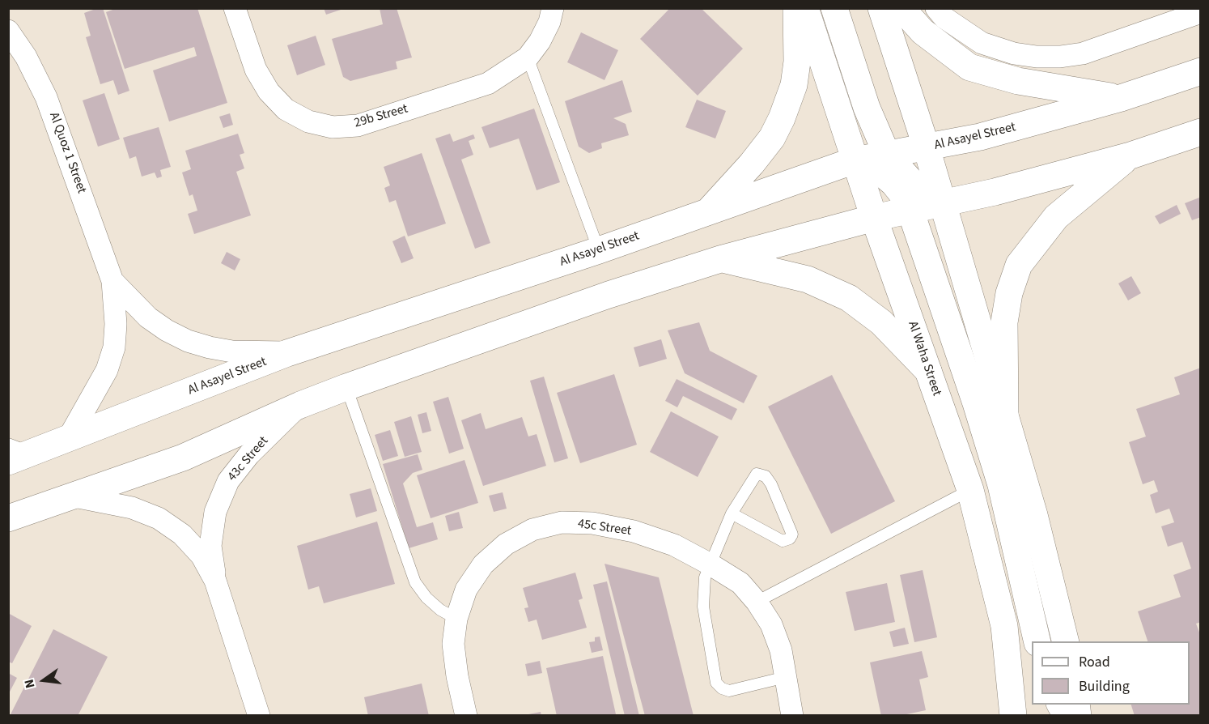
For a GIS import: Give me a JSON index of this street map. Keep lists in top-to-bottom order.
{
  "streets": {
    "main road": ["Al Asayel Street", "Al Waha Street"],
    "street": [
      "29b Street",
      "Al Quoz 1 Street",
      "43c Street",
      "45c Street"
    ]
  },
  "crossings": [
    ["Al Asayel Street", "Al Quoz 1 Street"],
    ["Al Asayel Street", "Al Waha Street"]
  ],
  "legend": ["Road", "Building"],
  "north": "left"
}
